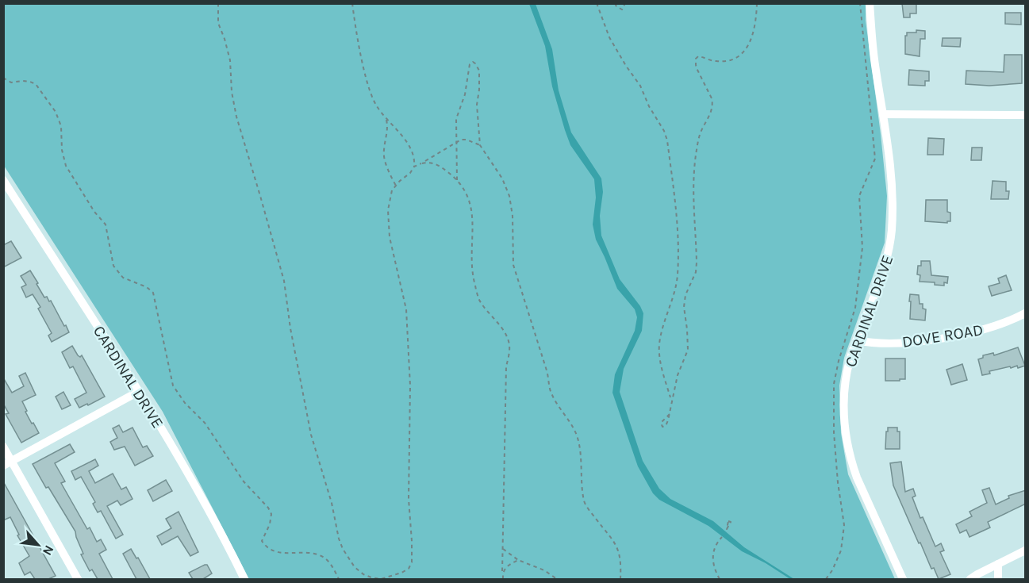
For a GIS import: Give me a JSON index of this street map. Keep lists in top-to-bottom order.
{
  "streets": {
    "street": ["CARDINAL DRIVE", "DOVE ROAD"]
  },
  "crossings": [
    ["CARDINAL DRIVE", "DOVE ROAD"]
  ],
  "north": "bottom right"
}
